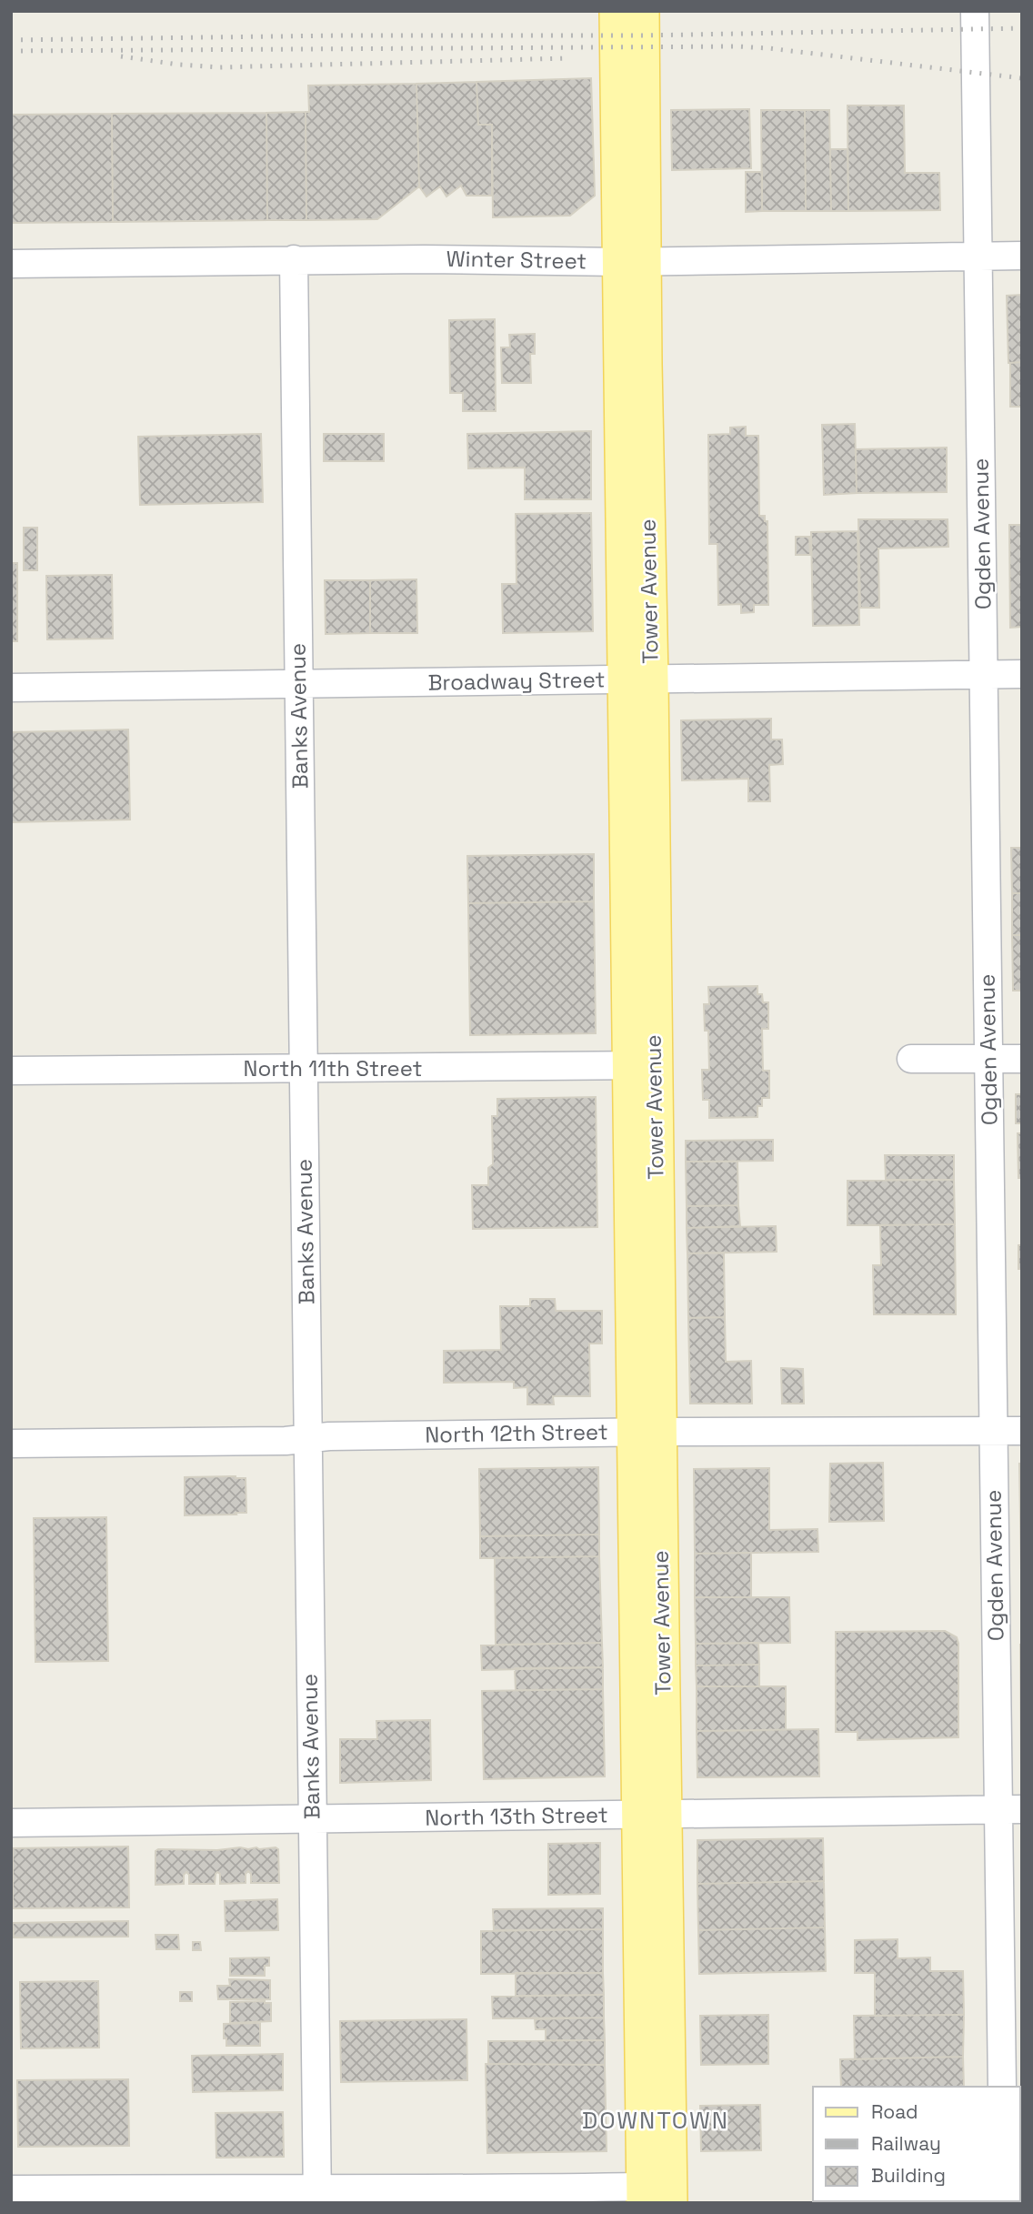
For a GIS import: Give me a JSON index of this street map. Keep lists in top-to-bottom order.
{
  "streets": {
    "main road": ["Tower Avenue"],
    "street": [
      "Winter Street",
      "Ogden Avenue",
      "Broadway Street",
      "Banks Avenue",
      "North 11th Street",
      "North 12th Street",
      "North 13th Street"
    ]
  },
  "crossings": [
    ["Winter Street", "Ogden Avenue"],
    ["Winter Street", "Tower Avenue"],
    ["Winter Street", "Banks Avenue"],
    ["Ogden Avenue", "Broadway Street"],
    ["Ogden Avenue", "North 12th Street"],
    ["Ogden Avenue", "North 13th Street"],
    ["Tower Avenue", "Broadway Street"],
    ["Tower Avenue", "North 11th Street"],
    ["Tower Avenue", "North 12th Street"],
    ["Tower Avenue", "North 13th Street"],
    ["Broadway Street", "Banks Avenue"],
    ["Banks Avenue", "North 11th Street"],
    ["Banks Avenue", "North 12th Street"],
    ["Banks Avenue", "North 13th Street"]
  ],
  "districts": ["DOWNTOWN"],
  "legend": ["Road", "Railway", "Building"]
}
